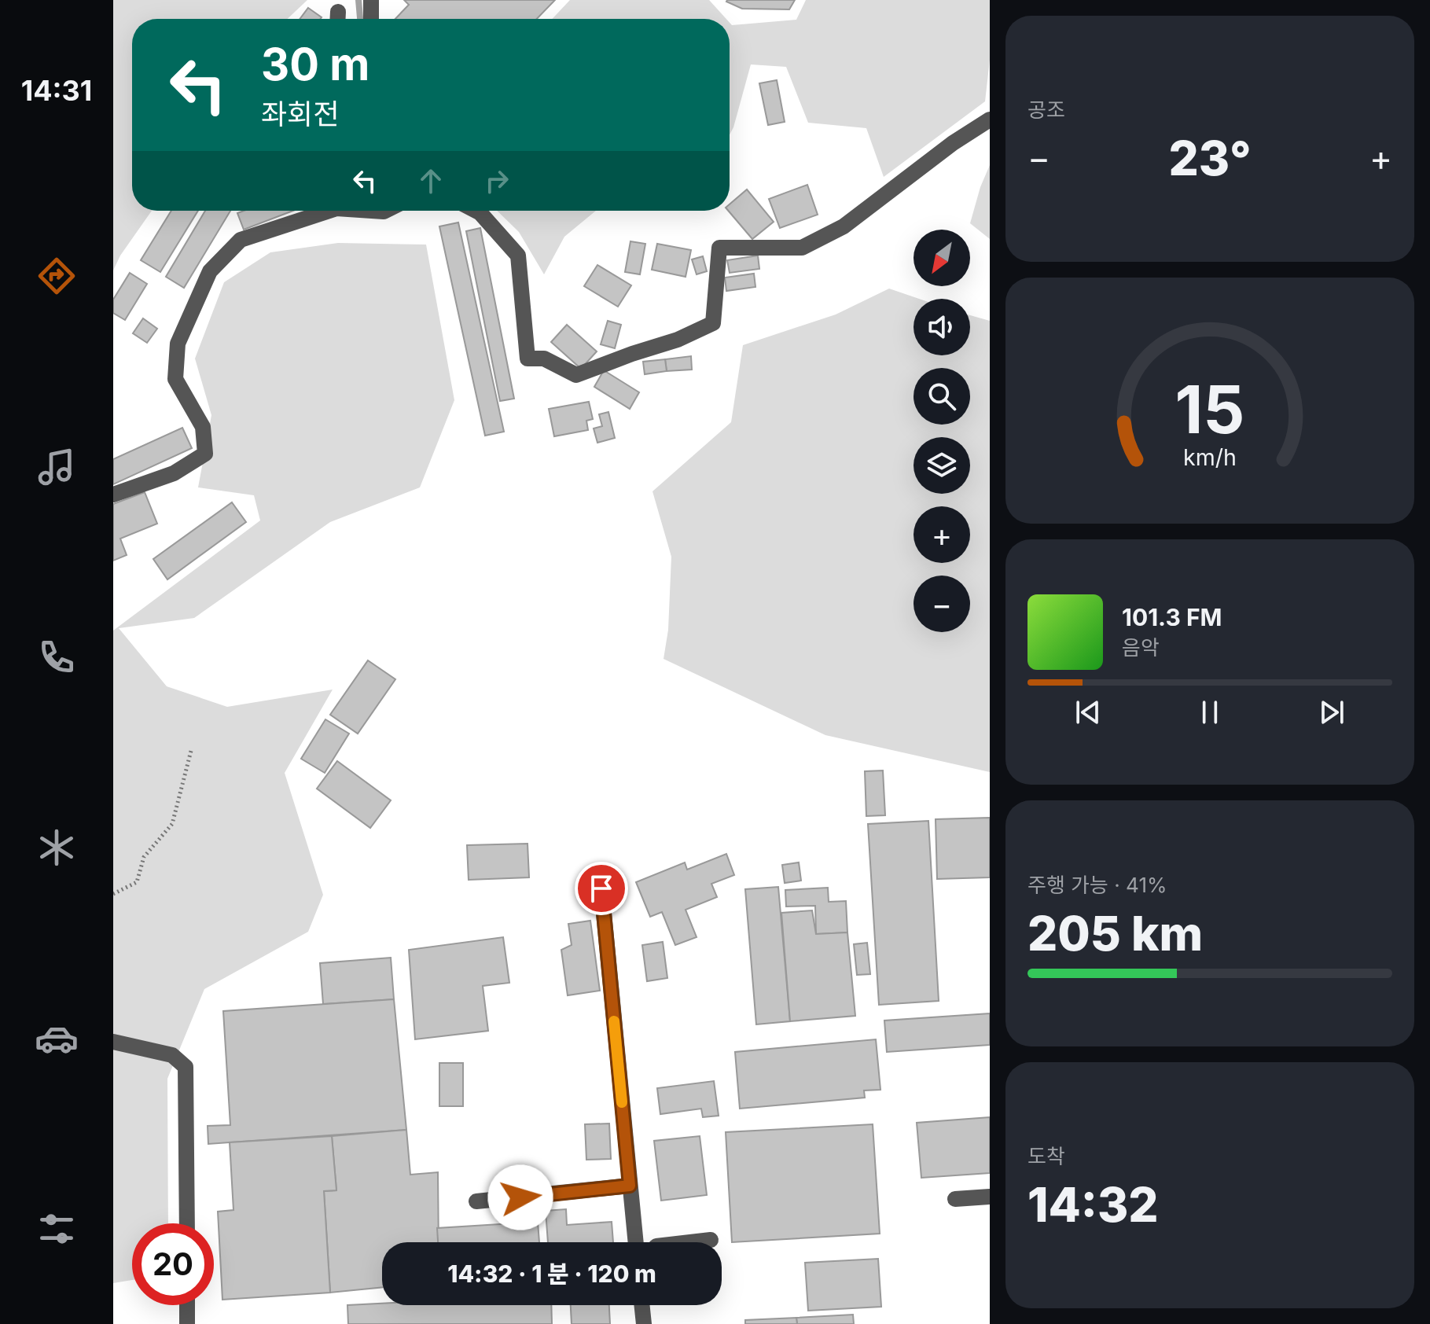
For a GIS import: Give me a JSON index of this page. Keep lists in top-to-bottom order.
{
  "north": "bottom left",
  "page": {
    "tabs": "14:31",
    "tile": [
      "공조",
      ["주행 가능 · 41%", "205 km"],
      ["도착", "14:32"]
    ],
    "turn": ["30 m", "좌회전"],
    "heat": ["−", "23°", "+"],
    "map_buttons": ["+", "−"],
    "song": ["101.3 FM", "음악"],
    "limit": "20",
    "trip": "14:32 · 1 분 · 120 m",
    "gauge": ["15", "km/h"]
  }
}
